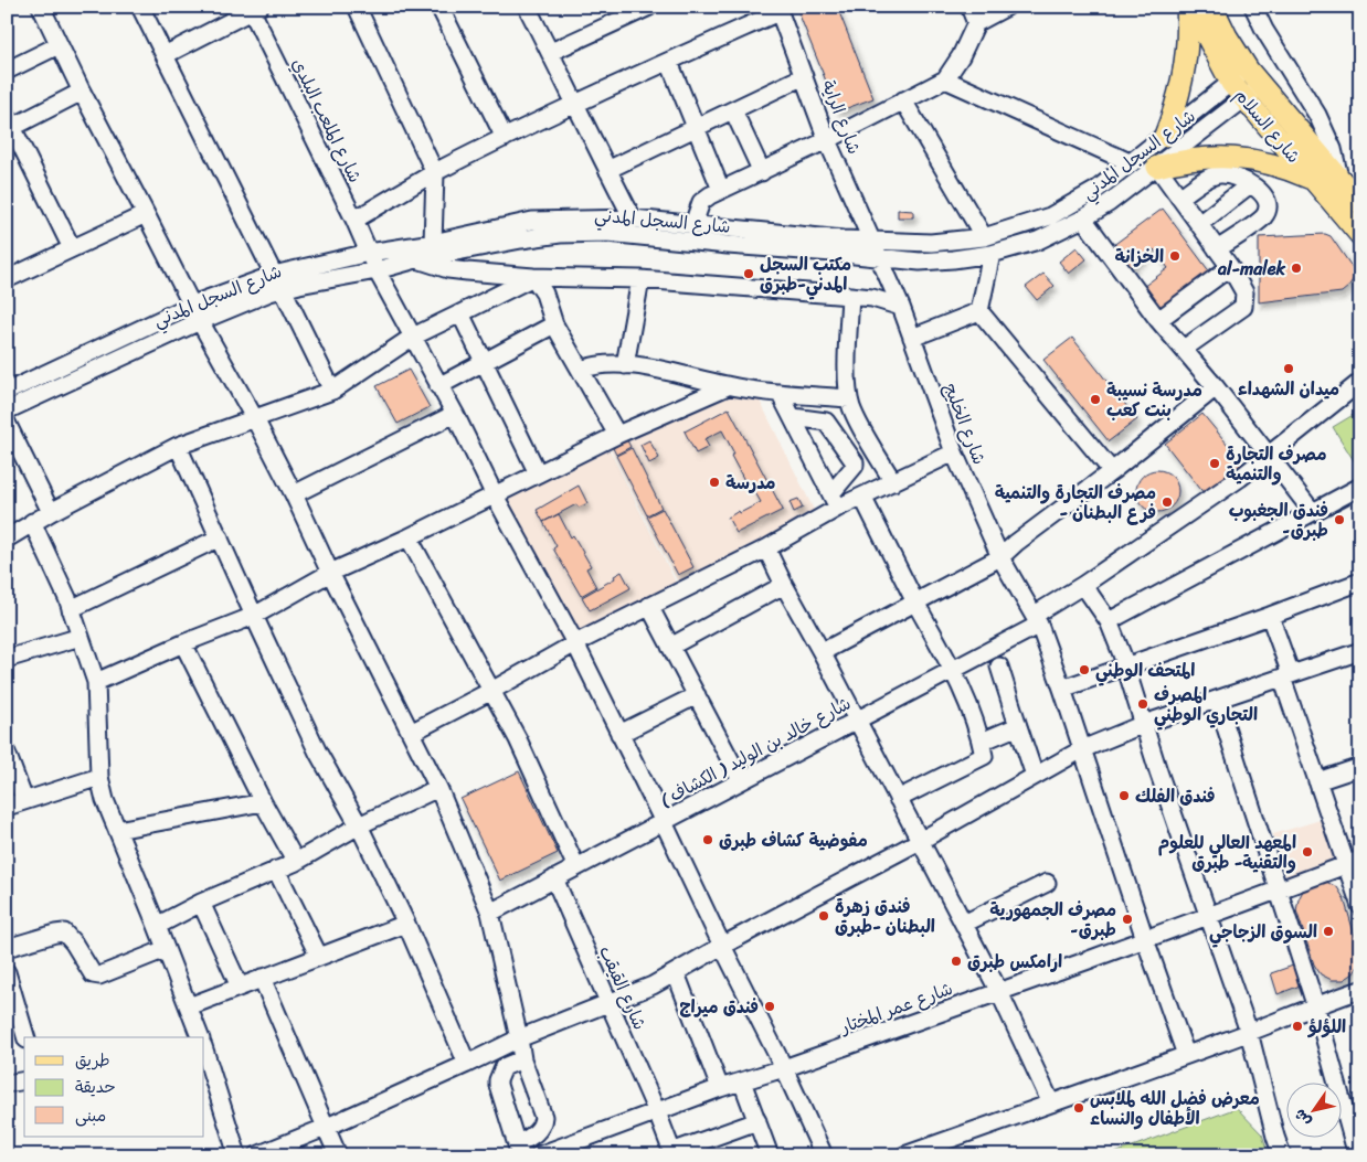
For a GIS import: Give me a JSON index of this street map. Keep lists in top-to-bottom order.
{
  "streets": {
    "main road": ["شارع السلام"],
    "street": [
      "شارع الراية",
      "شارع الملعب البلدي",
      "شارع السجل المدني",
      "شارع الخليج",
      "شارع خالد بن الوليد ( الكشاف )",
      "شارع القيقب",
      "شارع عمر المختار"
    ]
  },
  "crossings": [
    ["شارع الراية", "شارع السجل المدني"],
    ["شارع الراية", "شارع الخليج"],
    ["شارع الملعب البلدي", "شارع السجل المدني"],
    ["شارع الملعب البلدي", "شارع خالد بن الوليد ( الكشاف )"],
    ["شارع الملعب البلدي", "شارع عمر المختار"],
    ["شارع السلام", "شارع السجل المدني"],
    ["شارع السجل المدني", "شارع الخليج"],
    ["شارع الخليج", "شارع خالد بن الوليد ( الكشاف )"],
    ["شارع الخليج", "شارع عمر المختار"],
    ["شارع خالد بن الوليد ( الكشاف )", "شارع القيقب"],
    ["شارع القيقب", "شارع عمر المختار"]
  ],
  "places": [
    "الخزانة",
    "al-malek",
    "مكتب السجل المدني-طبرق",
    "ميدان الشهداء",
    "مدرسة نسيبة بنت كعب",
    "مصرف التجارة والتنمية",
    "مدرسة",
    "مصرف التجارة والتنمية - فرع البطنان",
    "فندق الجغبوب -طبرق",
    "المتحف الوطني",
    "المصرف التجاري الوطني",
    "فندق الفلك",
    "مفوضية كشاف طبرق",
    "المعهد العالي للعلوم والتقنية- طبرق",
    "فندق زهرة البطنان -طبرق",
    "مصرف الجمهورية -طبرق",
    "السوق الزجاجي",
    "ارامكس طبرق",
    "فندق ميراج",
    "اللؤلؤ",
    "معرض فضل الله لملابس الأطفال والنساء"
  ],
  "legend": ["طريق", "حديقة", "مبنى"],
  "north": "bottom left"
}
